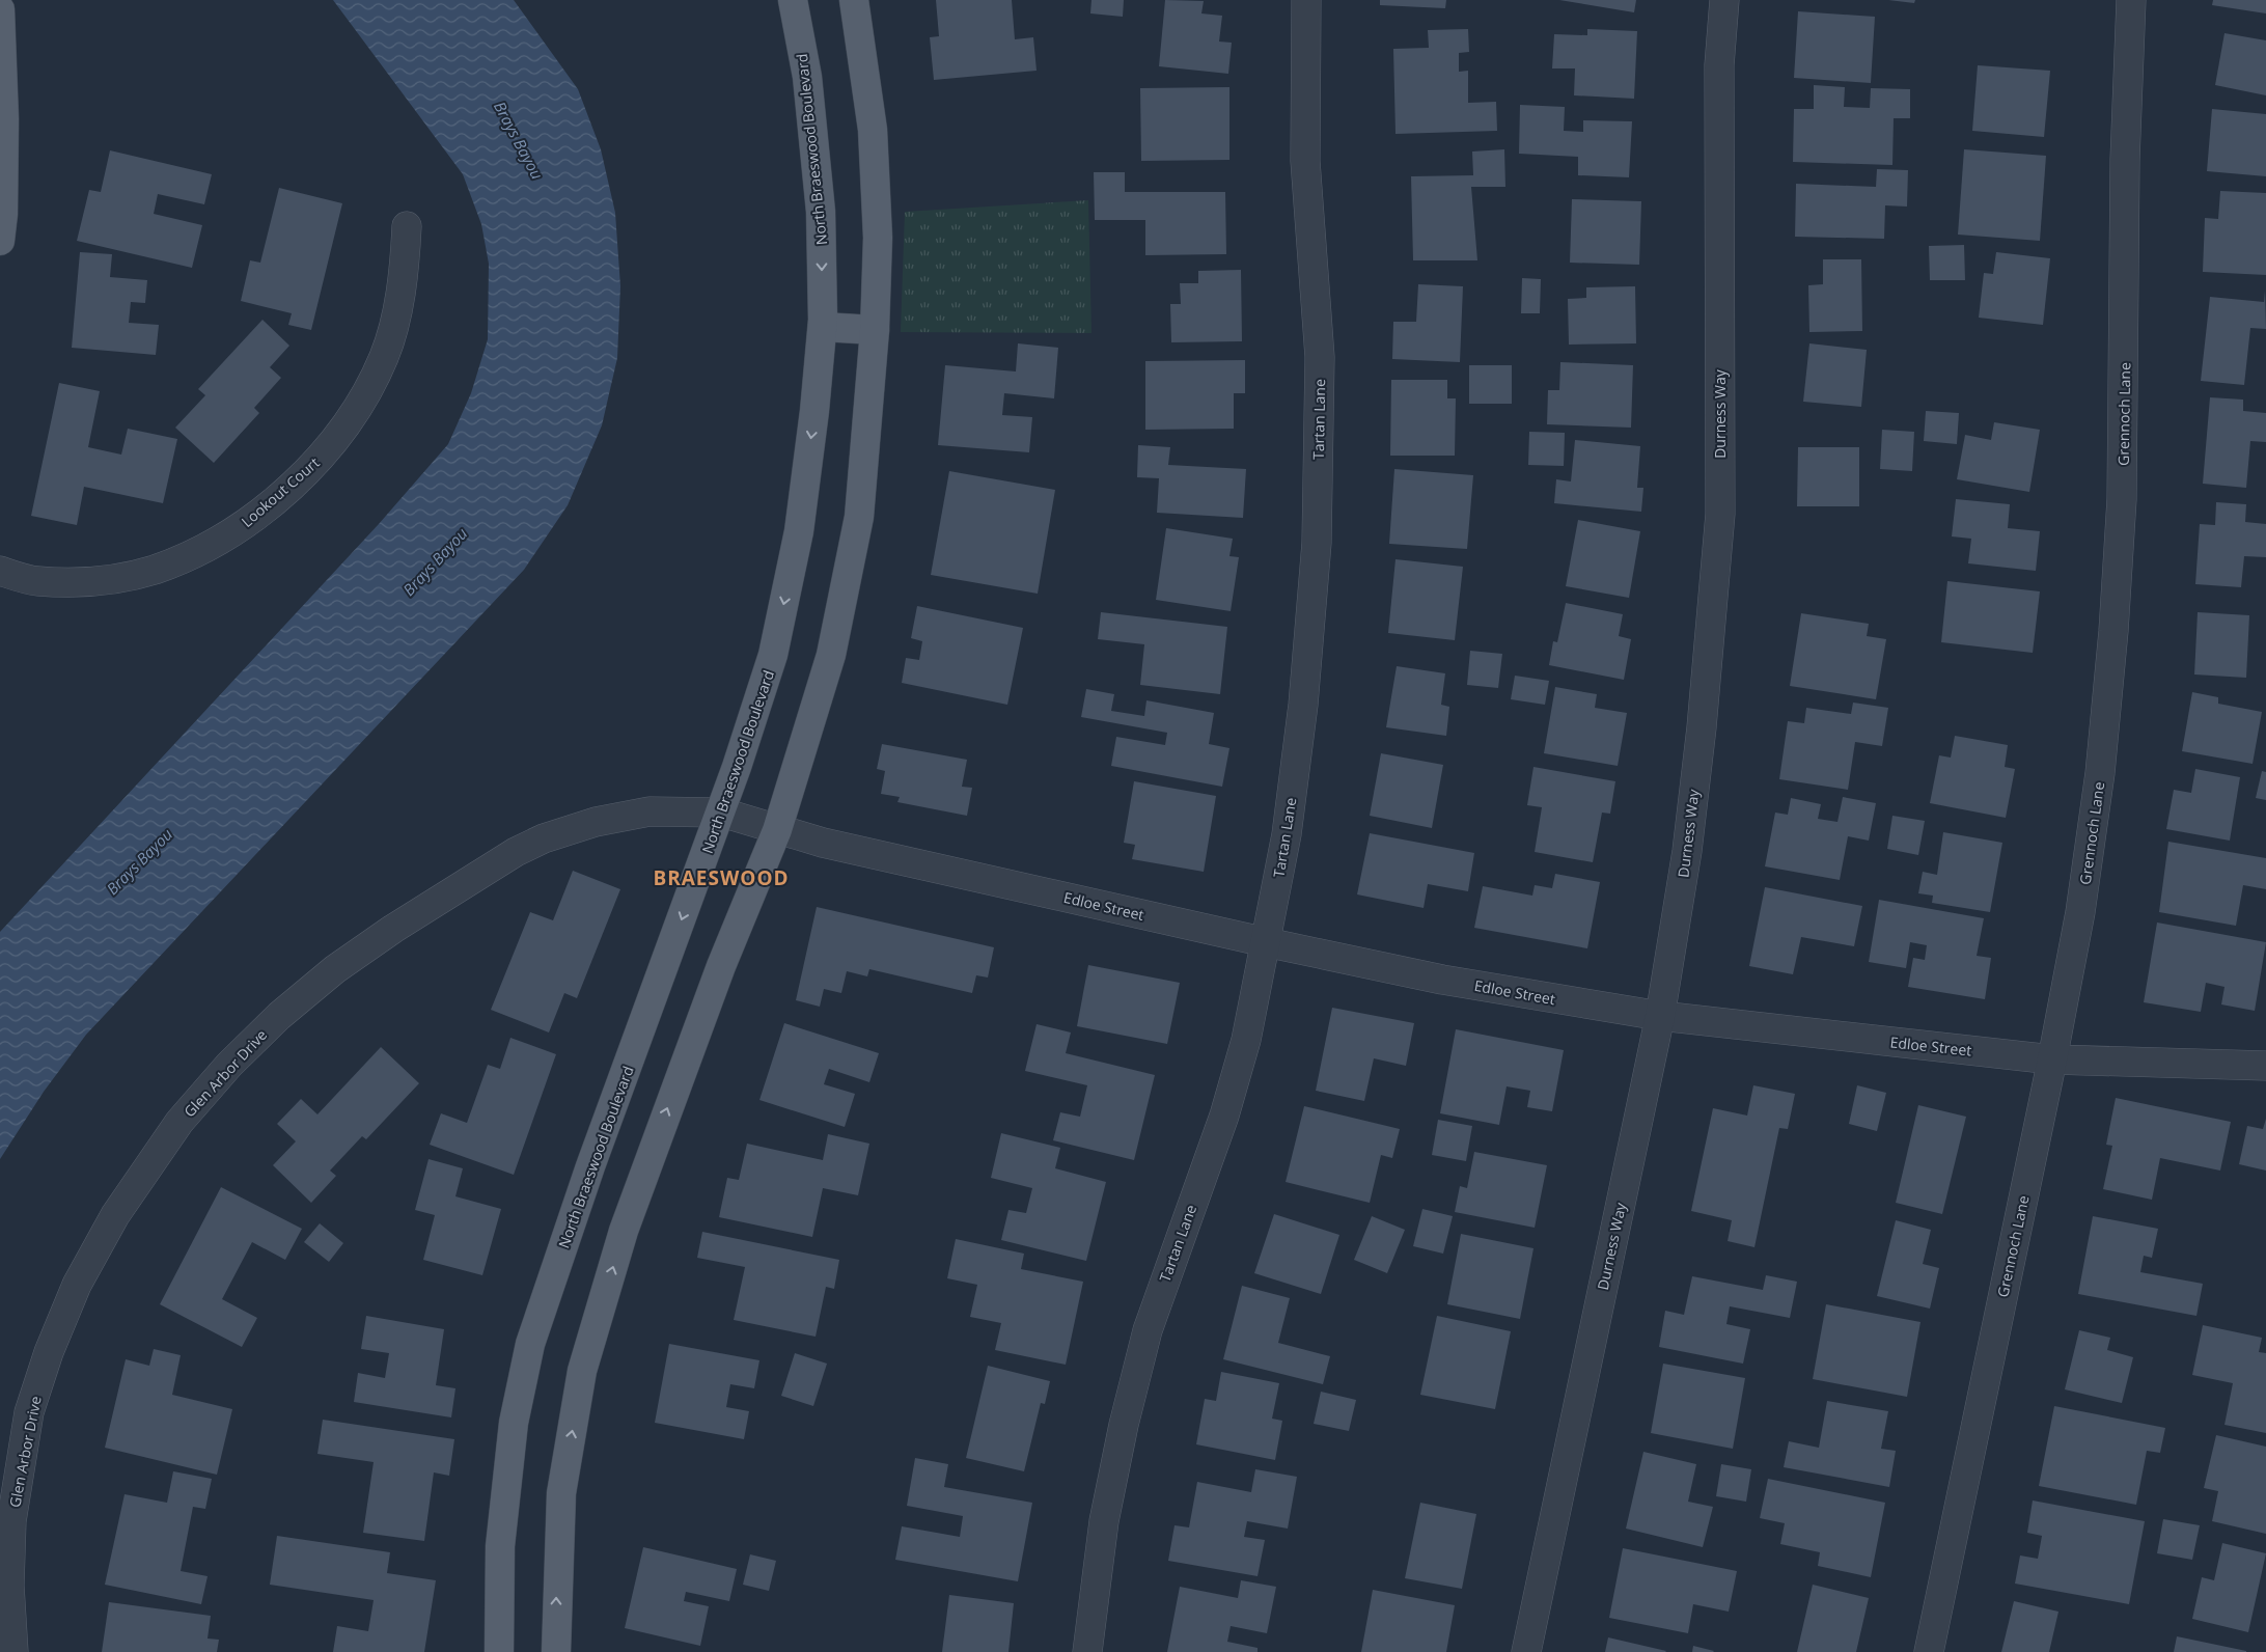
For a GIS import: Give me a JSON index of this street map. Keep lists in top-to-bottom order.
{
  "streets": {
    "main road": ["North Braeswood Boulevard"],
    "street": [
      "Durness Way",
      "Grennoch Lane",
      "Tartan Lane",
      "Lookout Court",
      "Edloe Street",
      "Glen Arbor Drive"
    ]
  },
  "crossings": [
    ["North Braeswood Boulevard", "Glen Arbor Drive"],
    ["Durness Way", "Edloe Street"],
    ["Grennoch Lane", "Edloe Street"],
    ["Tartan Lane", "Edloe Street"],
    ["Edloe Street", "Glen Arbor Drive"]
  ],
  "districts": ["BRAESWOOD"],
  "water": ["Brays Bayou"]
}
